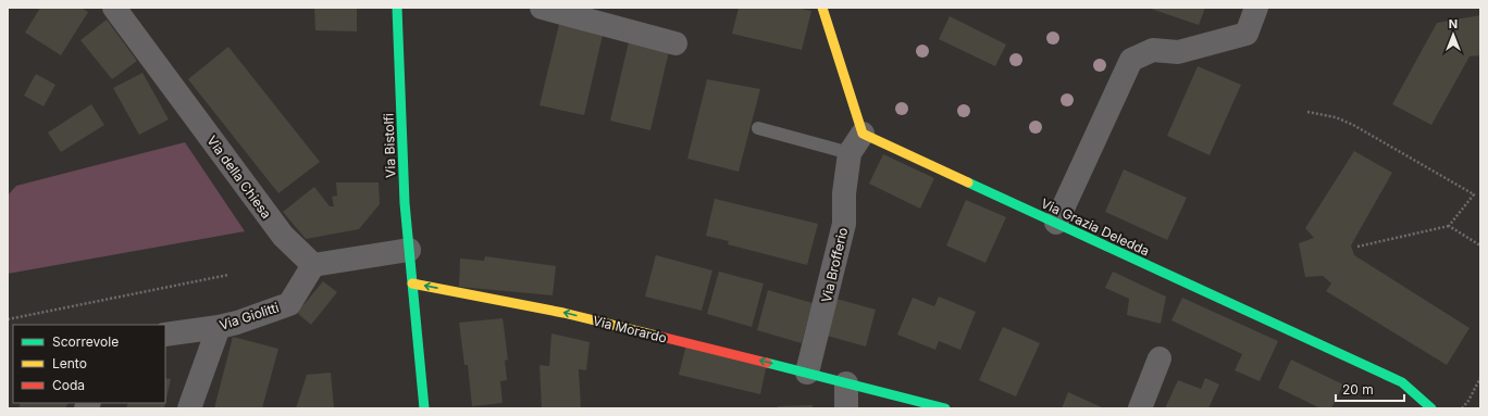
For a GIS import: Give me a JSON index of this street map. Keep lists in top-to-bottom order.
{
  "streets": {
    "street": [
      "Via Bistolfi",
      "Via della Chiesa",
      "Via Grazia Deledda",
      "Via Brofferio",
      "Via Giolitti",
      "Via Morardo"
    ]
  },
  "crossings": [
    ["Via Bistolfi", "Via Morardo"],
    ["Via della Chiesa", "Via Giolitti"],
    ["Via Grazia Deledda", "Via Brofferio"],
    ["Via Brofferio", "Via Morardo"]
  ],
  "one_way": ["Via Morardo"],
  "legend": ["Scorrevole", "Lento", "Coda"],
  "scale_bar": "20 m",
  "north": "top"
}
